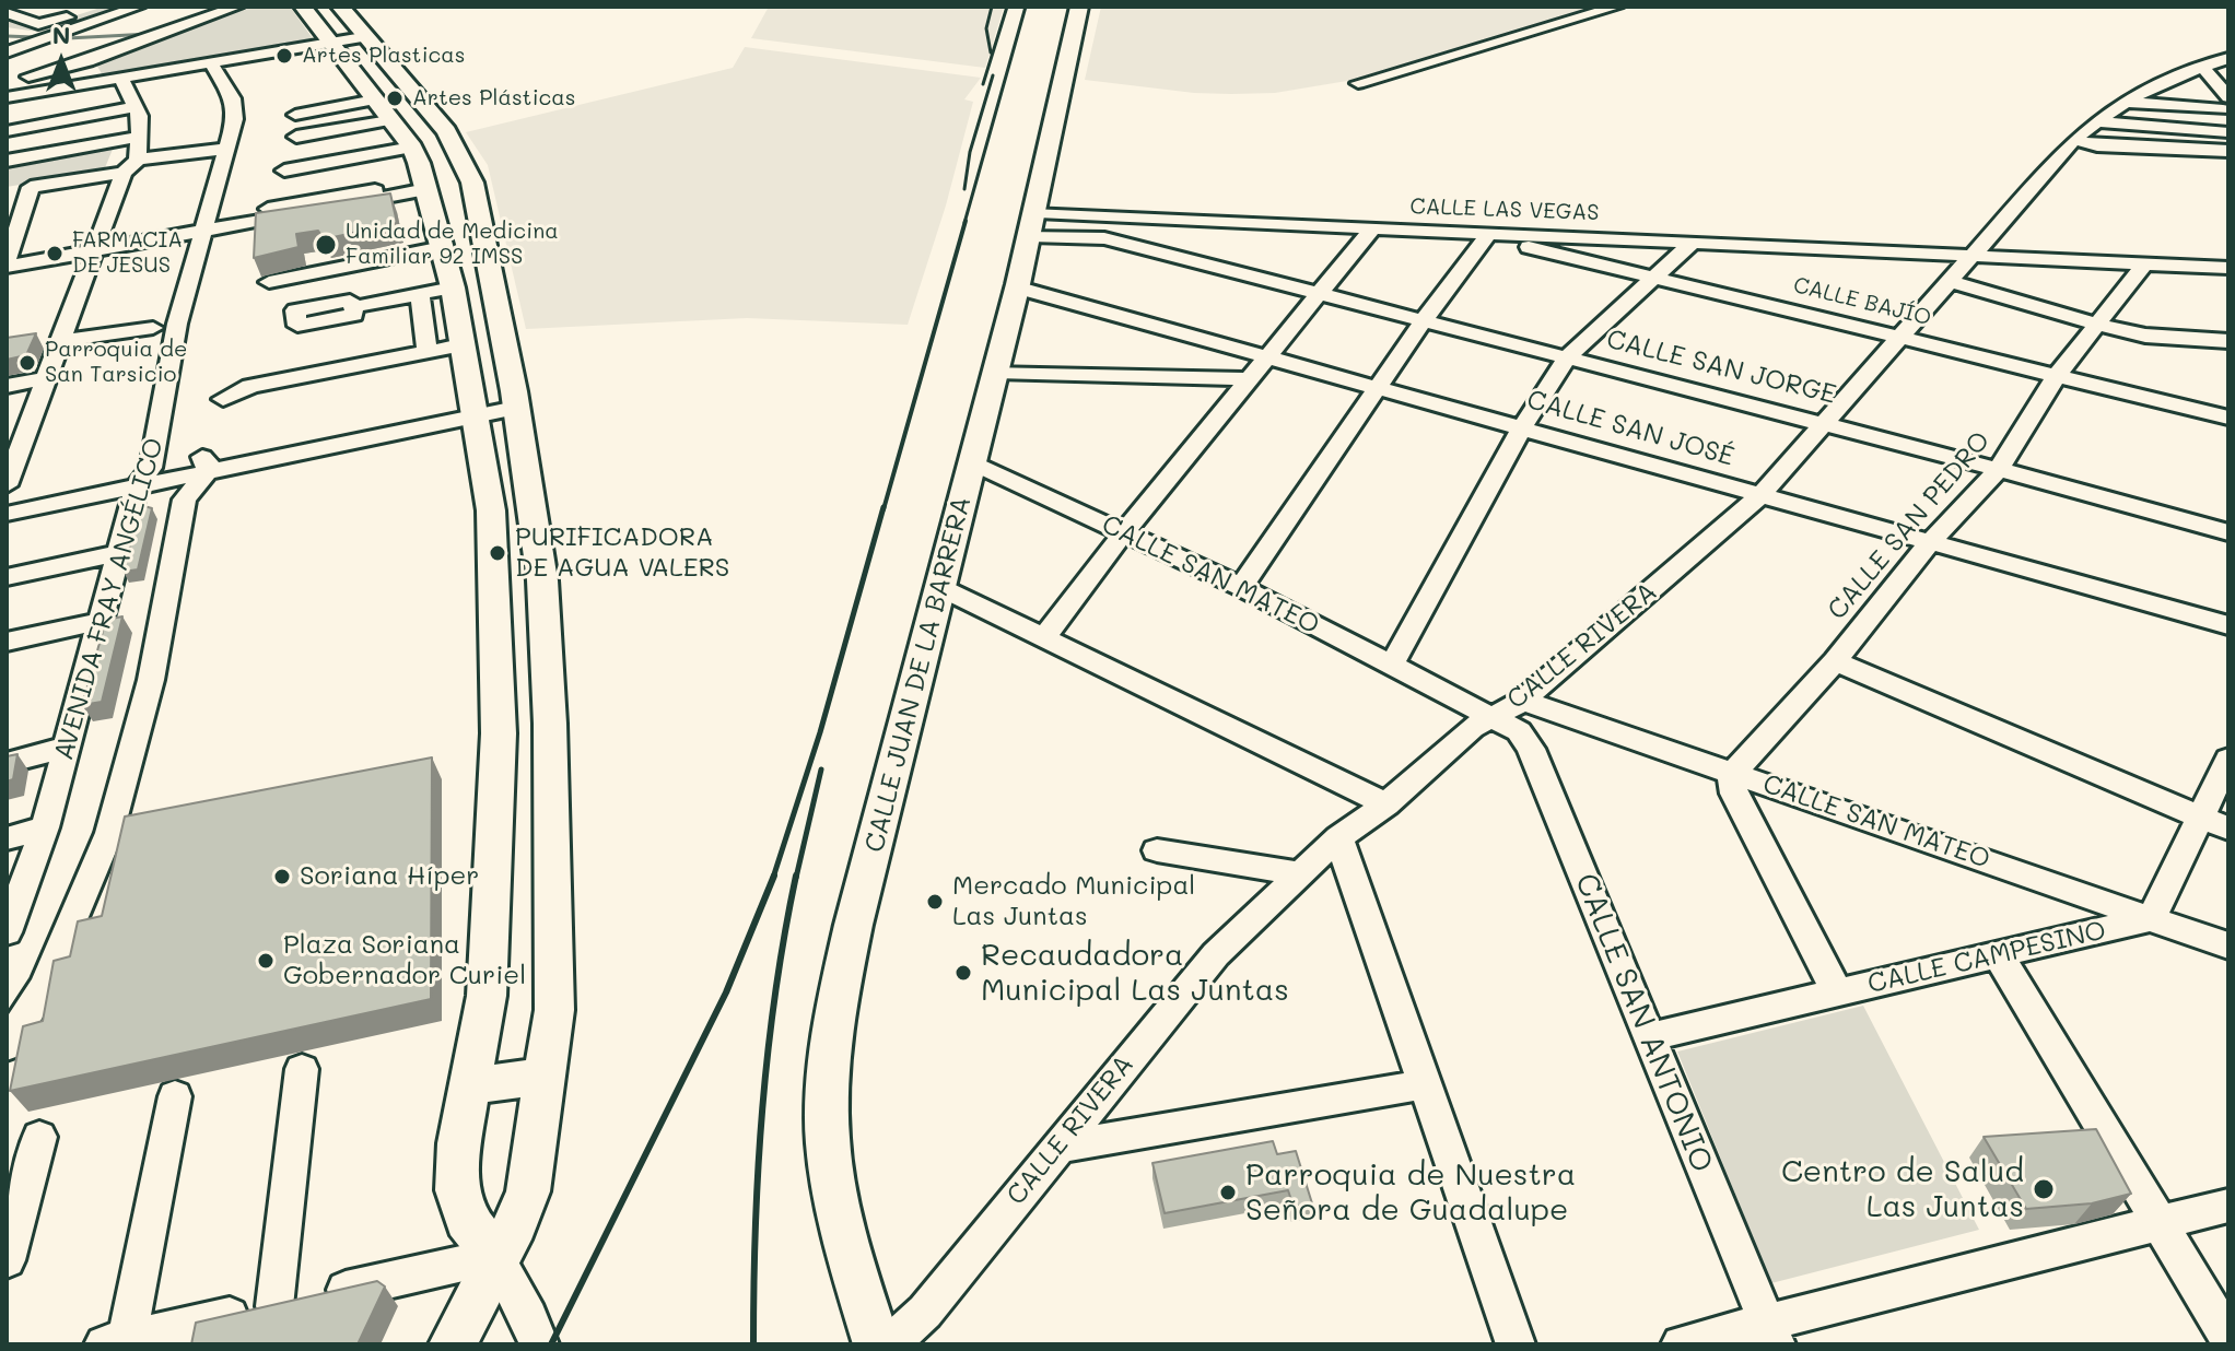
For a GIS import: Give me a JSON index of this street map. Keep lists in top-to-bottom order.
{
  "streets": {
    "main road": ["CALLE JUAN DE LA BARRERA"],
    "street": [
      "CALLE LAS VEGAS",
      "CALLE BAJÍO",
      "CALLE SAN JORGE",
      "CALLE SAN JOSÉ",
      "CALLE SAN PEDRO",
      "CALLE SAN MATEO",
      "AVENIDA FRAY ANGÉLICO",
      "CALLE RIVERA",
      "CALLE CAMPESINO",
      "CALLE SAN ANTONIO"
    ]
  },
  "crossings": [
    ["CALLE LAS VEGAS", "CALLE BAJÍO"],
    ["CALLE LAS VEGAS", "CALLE SAN JORGE"],
    ["CALLE LAS VEGAS", "CALLE SAN PEDRO"],
    ["CALLE LAS VEGAS", "CALLE RIVERA"],
    ["CALLE LAS VEGAS", "CALLE JUAN DE LA BARRERA"],
    ["CALLE BAJÍO", "CALLE SAN PEDRO"],
    ["CALLE BAJÍO", "CALLE RIVERA"],
    ["CALLE SAN JORGE", "CALLE SAN PEDRO"],
    ["CALLE SAN JORGE", "CALLE RIVERA"],
    ["CALLE SAN JORGE", "CALLE JUAN DE LA BARRERA"],
    ["CALLE SAN JOSÉ", "CALLE SAN PEDRO"],
    ["CALLE SAN JOSÉ", "CALLE RIVERA"],
    ["CALLE SAN JOSÉ", "CALLE JUAN DE LA BARRERA"],
    ["CALLE SAN PEDRO", "CALLE SAN MATEO"],
    ["CALLE SAN MATEO", "CALLE RIVERA"],
    ["CALLE SAN MATEO", "CALLE JUAN DE LA BARRERA"],
    ["CALLE SAN MATEO", "CALLE CAMPESINO"],
    ["CALLE SAN MATEO", "CALLE SAN ANTONIO"],
    ["CALLE RIVERA", "CALLE SAN ANTONIO"],
    ["CALLE CAMPESINO", "CALLE SAN ANTONIO"]
  ],
  "places": [
    "Artes Plasticas",
    "Artes Plásticas",
    "Unidad de Medicina Familiar 92 IMSS",
    "FARMACIA DE JESUS",
    "Parroquia de San Tarsicio",
    "PURIFICADORA DE AGUA VALERS",
    "Soriana Híper",
    "Mercado Municipal Las Juntas",
    "Plaza Soriana Gobernador Curiel",
    "Recaudadora Municipal Las Juntas",
    "Centro de Salud Las Juntas",
    "Parroquia de Nuestra Señora de Guadalupe"
  ],
  "north": "top"
}
